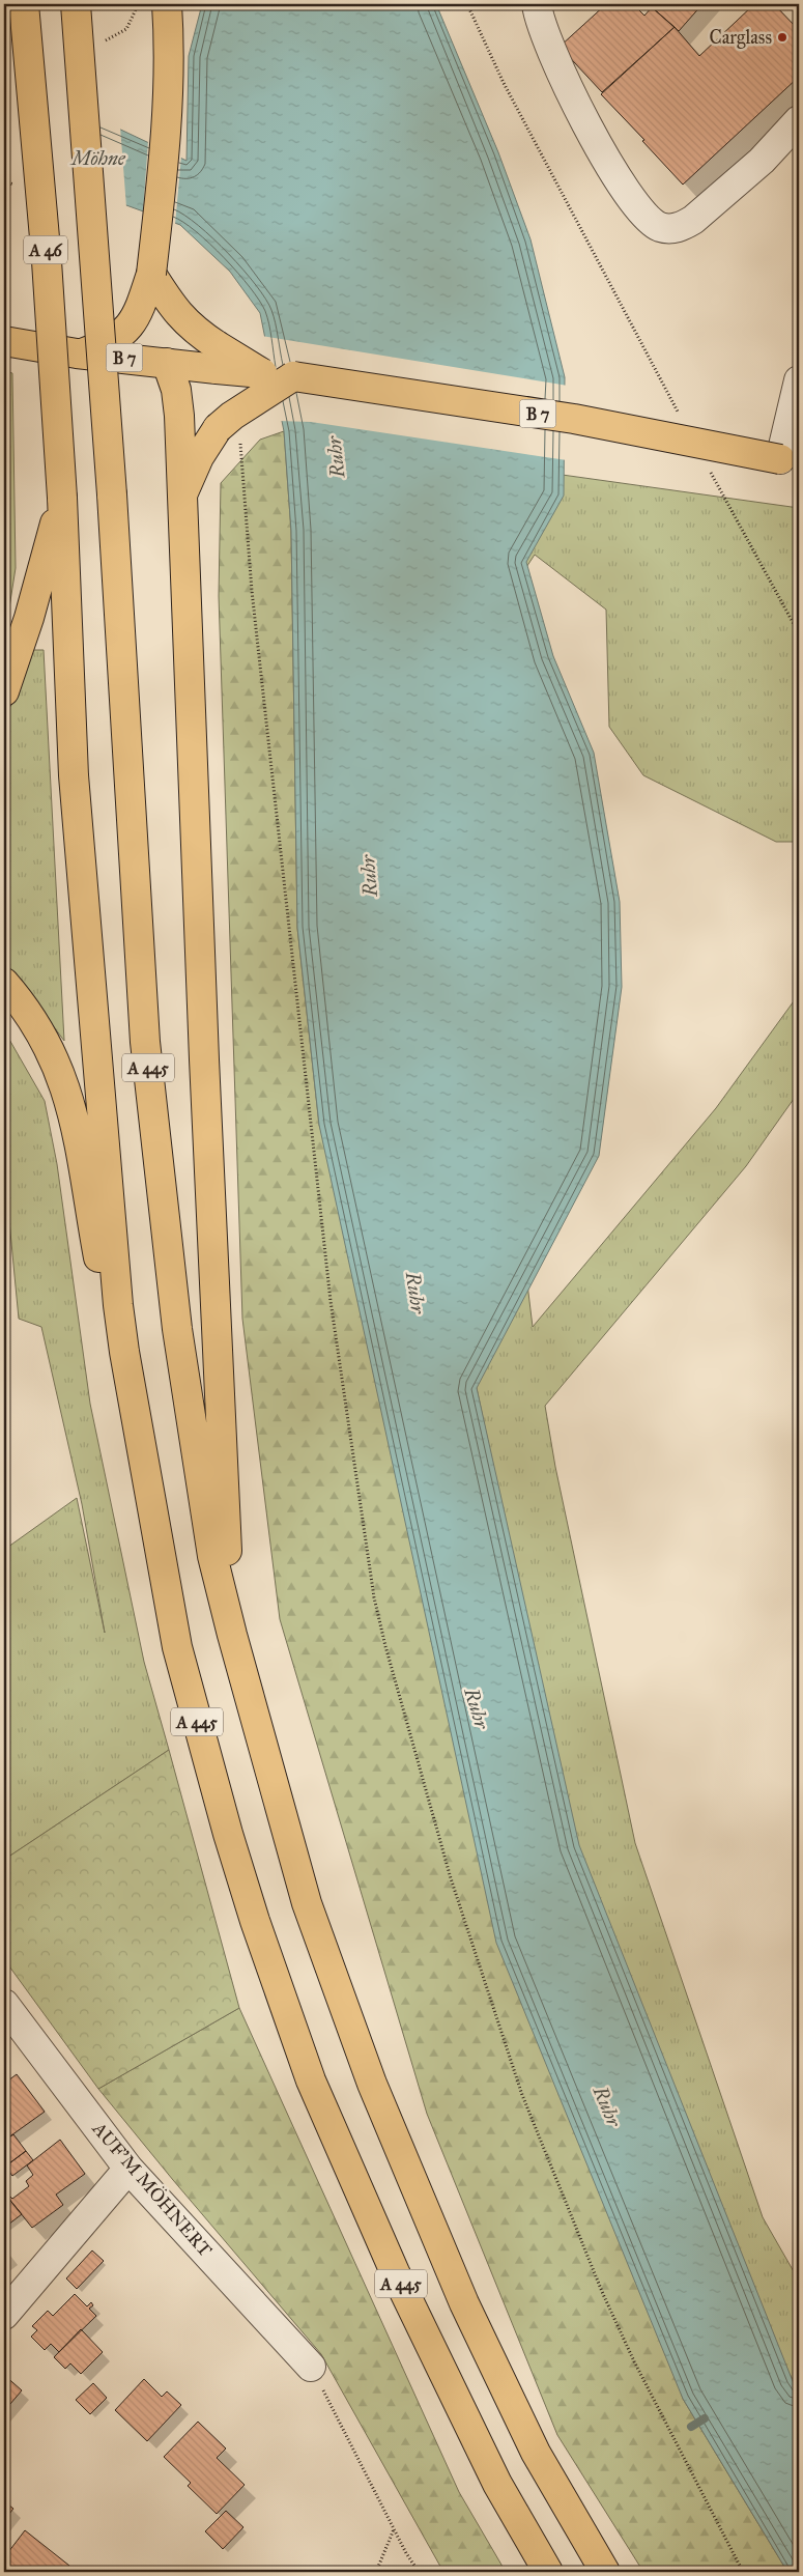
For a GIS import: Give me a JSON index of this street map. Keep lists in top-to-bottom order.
{
  "streets": {
    "main road": ["A 46", "B 7", "A 445"],
    "street": ["AUF'M MÖHNERT"]
  },
  "crossings": [
    ["A 46", "A 445"]
  ],
  "water": ["Möhne", "Ruhr"],
  "places": ["Carglass"]
}
